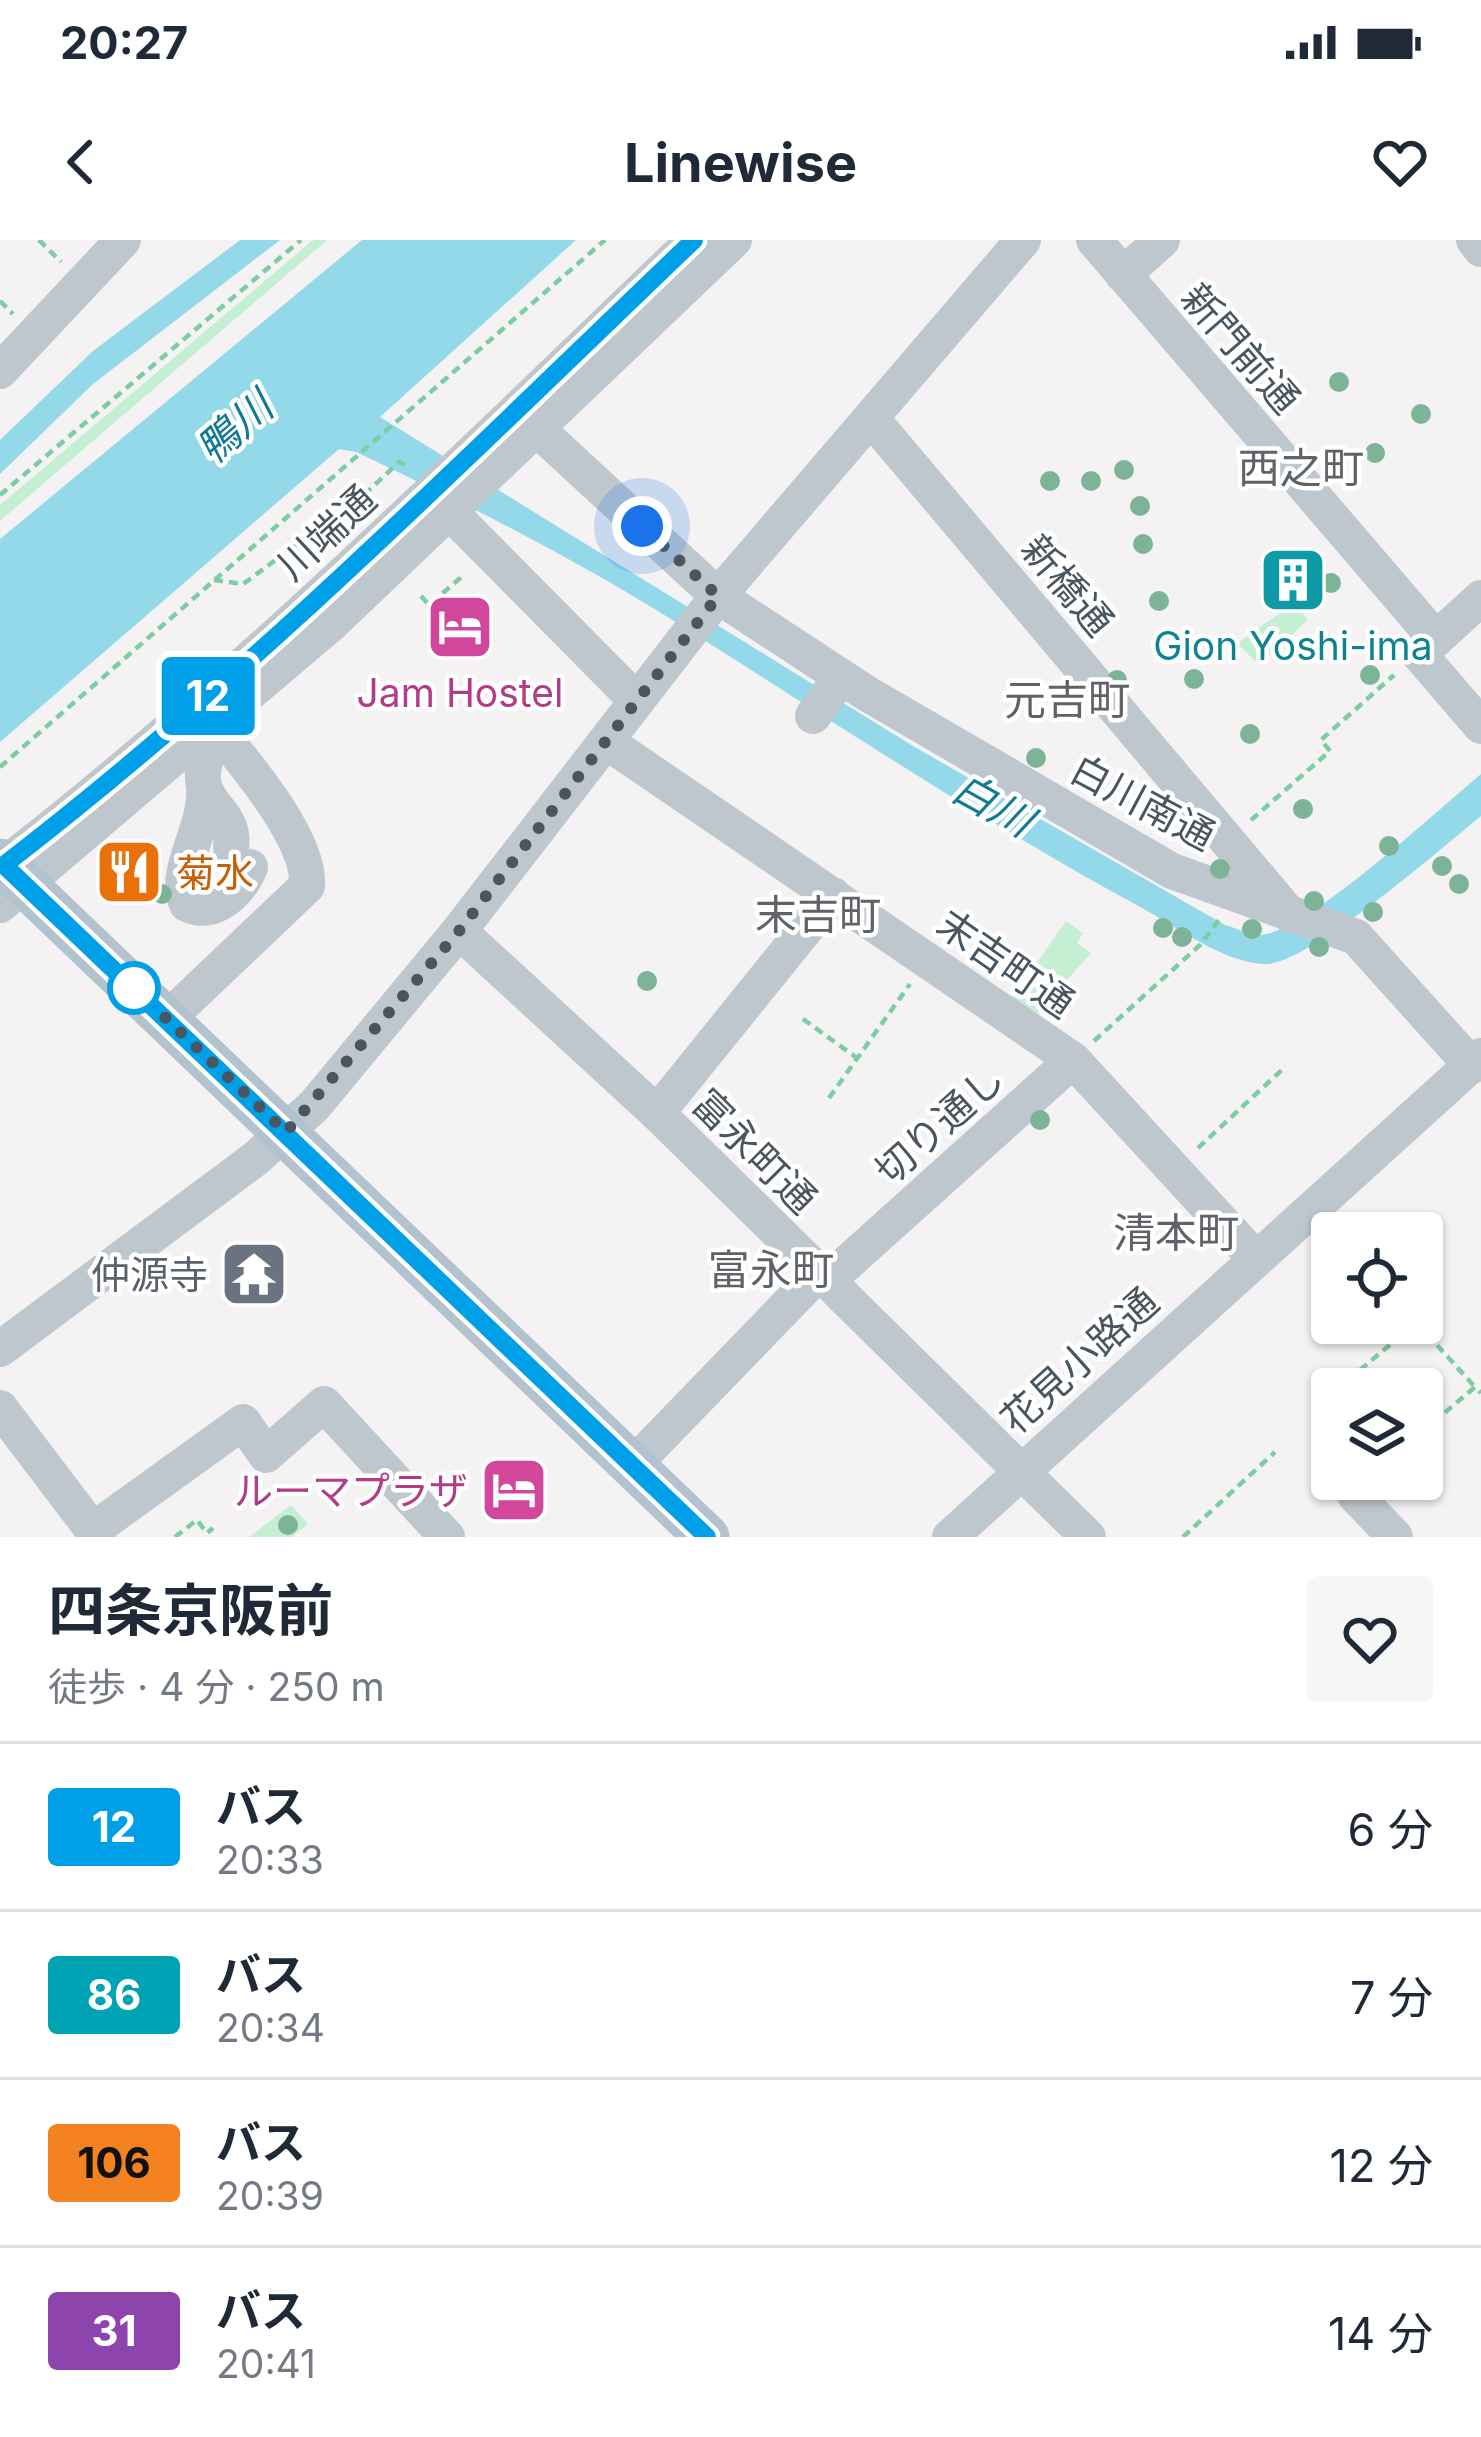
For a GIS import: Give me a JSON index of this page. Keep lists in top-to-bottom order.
{
  "streets": {
    "street": [
      "新門前通",
      "川端通",
      "新橋通",
      "白川南通",
      "末吉町通",
      "切り通し",
      "富永町通",
      "花見小路通"
    ]
  },
  "crossings": [
    ["川端通", "白川南通"],
    ["新橋通", "白川南通"],
    ["白川南通", "花見小路通"],
    ["末吉町通", "切り通し"],
    ["末吉町通", "花見小路通"],
    ["切り通し", "富永町通"],
    ["富永町通", "花見小路通"]
  ],
  "districts": [
    "西之町",
    "元吉町",
    "末吉町",
    "清本町",
    "富永町"
  ],
  "water": ["鴨川", "白川"],
  "places": {
    "building": ["Gion Yoshi-ima"],
    "hotel": ["Jam Hostel", "ルーマプラザ"],
    "restaurant": ["菊水"],
    "temple": ["仲源寺"]
  },
  "lines": ["bus line 12"],
  "page": {
    "status": "20:27",
    "header": "Linewise",
    "on_map": "12",
    "heading": ["四条京阪前", "徒歩 · 4 分 · 250 m"],
    "list": [
      {
        "mark": "12",
        "name": "バス",
        "note": "20:33",
        "value": "6 分"
      },
      {
        "mark": "86",
        "name": "バス",
        "note": "20:34",
        "value": "7 分"
      },
      {
        "mark": "106",
        "name": "バス",
        "note": "20:39",
        "value": "12 分"
      },
      {
        "mark": "31",
        "name": "バス",
        "note": "20:41",
        "value": "14 分"
      }
    ]
  }
}
